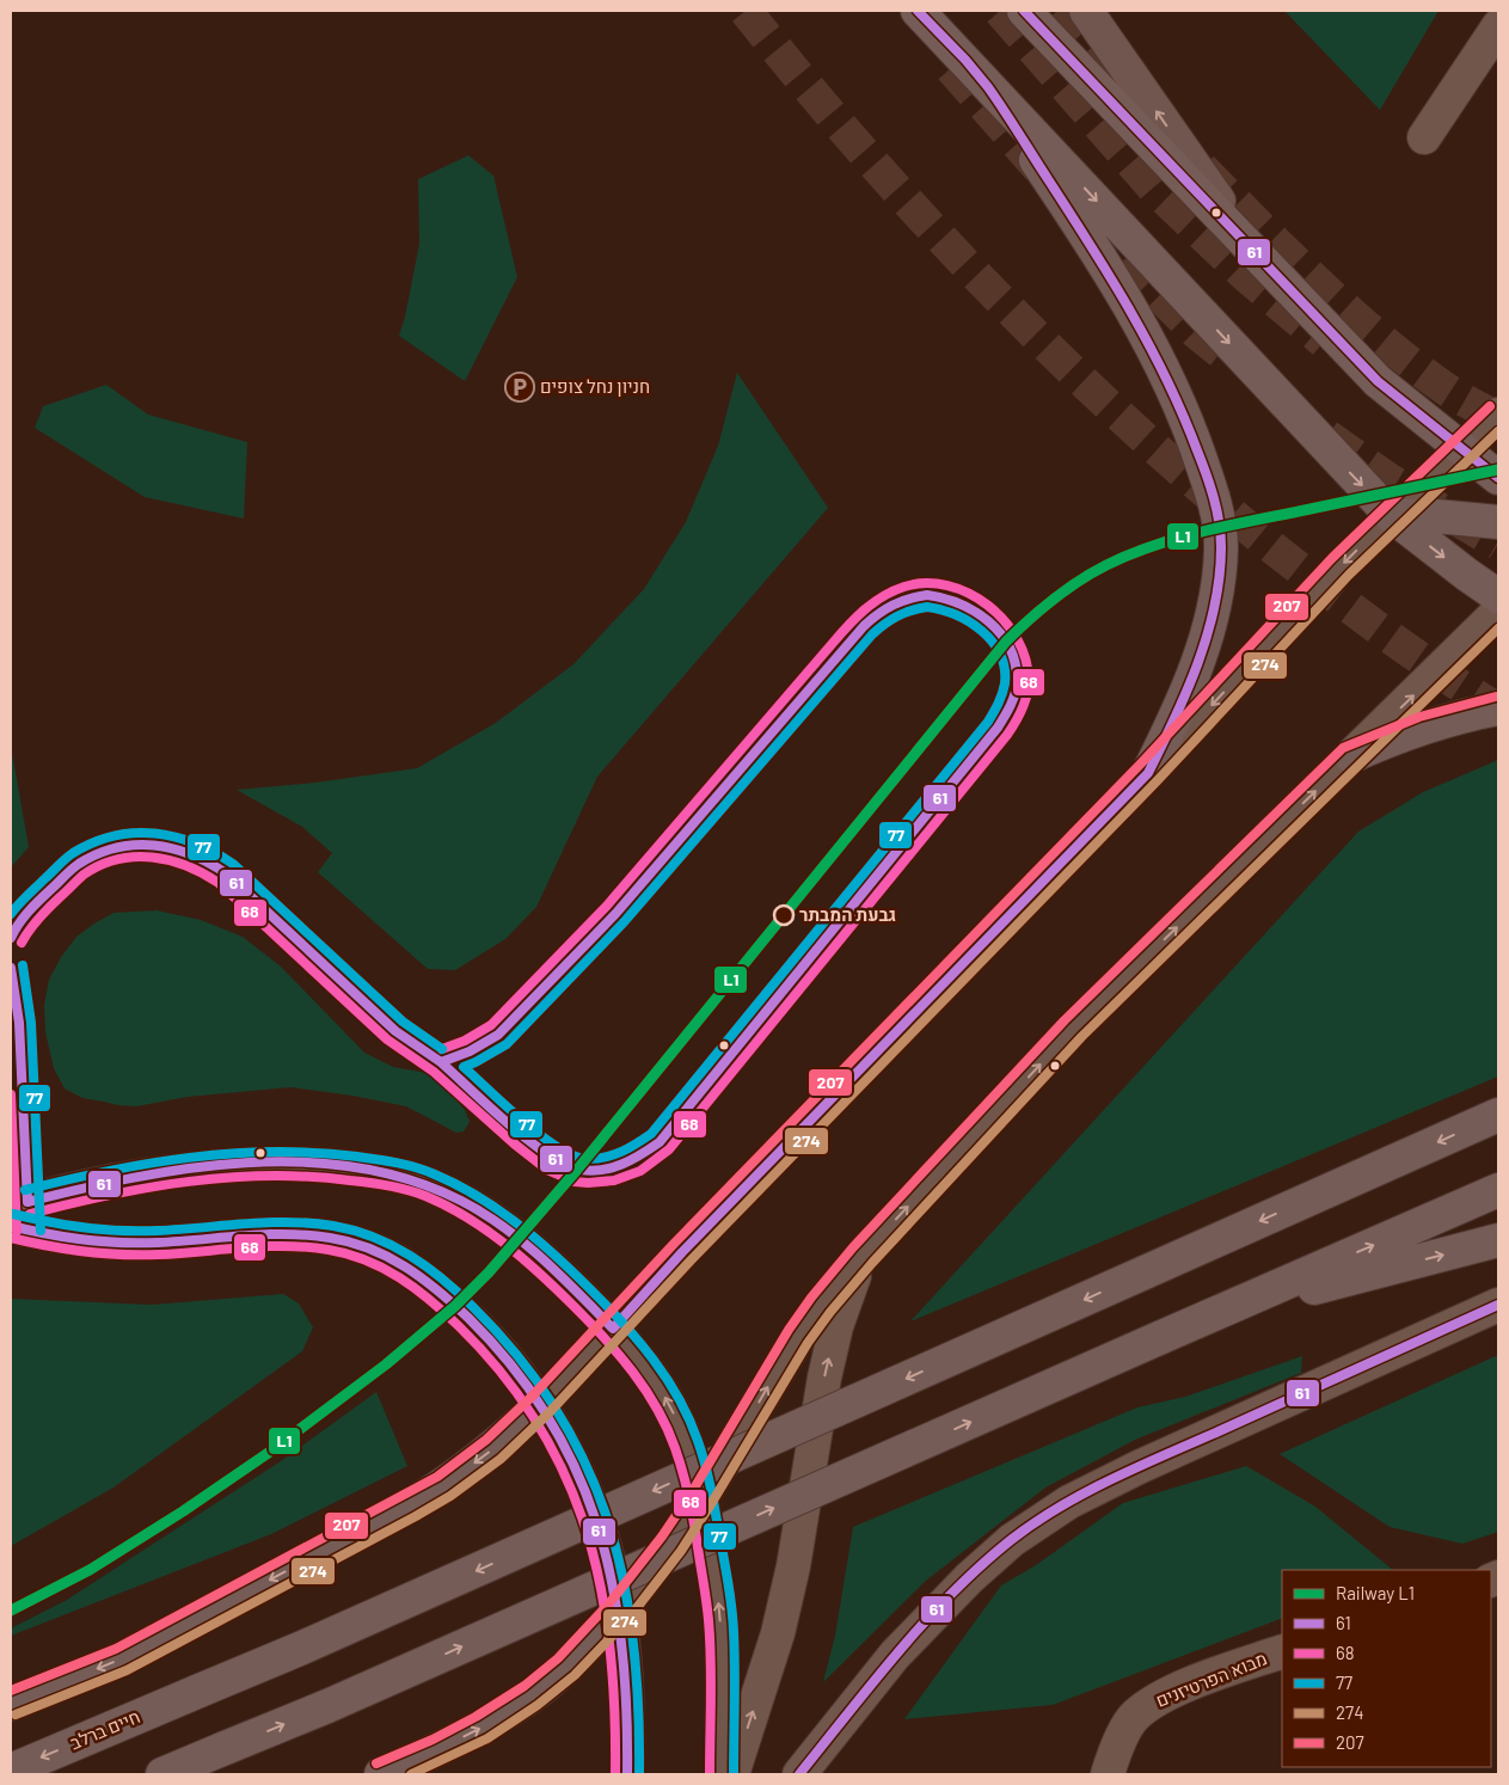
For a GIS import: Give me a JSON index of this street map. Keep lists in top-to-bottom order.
{
  "streets": {
    "highway": ["חיים ברלב"],
    "street": ["מבוא הפרטיזנים"]
  },
  "places": {
    "parking": ["חניון נחל צופים"],
    "other": ["גבעת המבתר"]
  },
  "lines": [
    "transit line 61",
    "transit line 207",
    "transit line 274",
    "rail line L1",
    "transit line 68",
    "transit line 77"
  ],
  "legend": [
    "Railway L1",
    "61",
    "68",
    "77",
    "274",
    "207"
  ]
}
